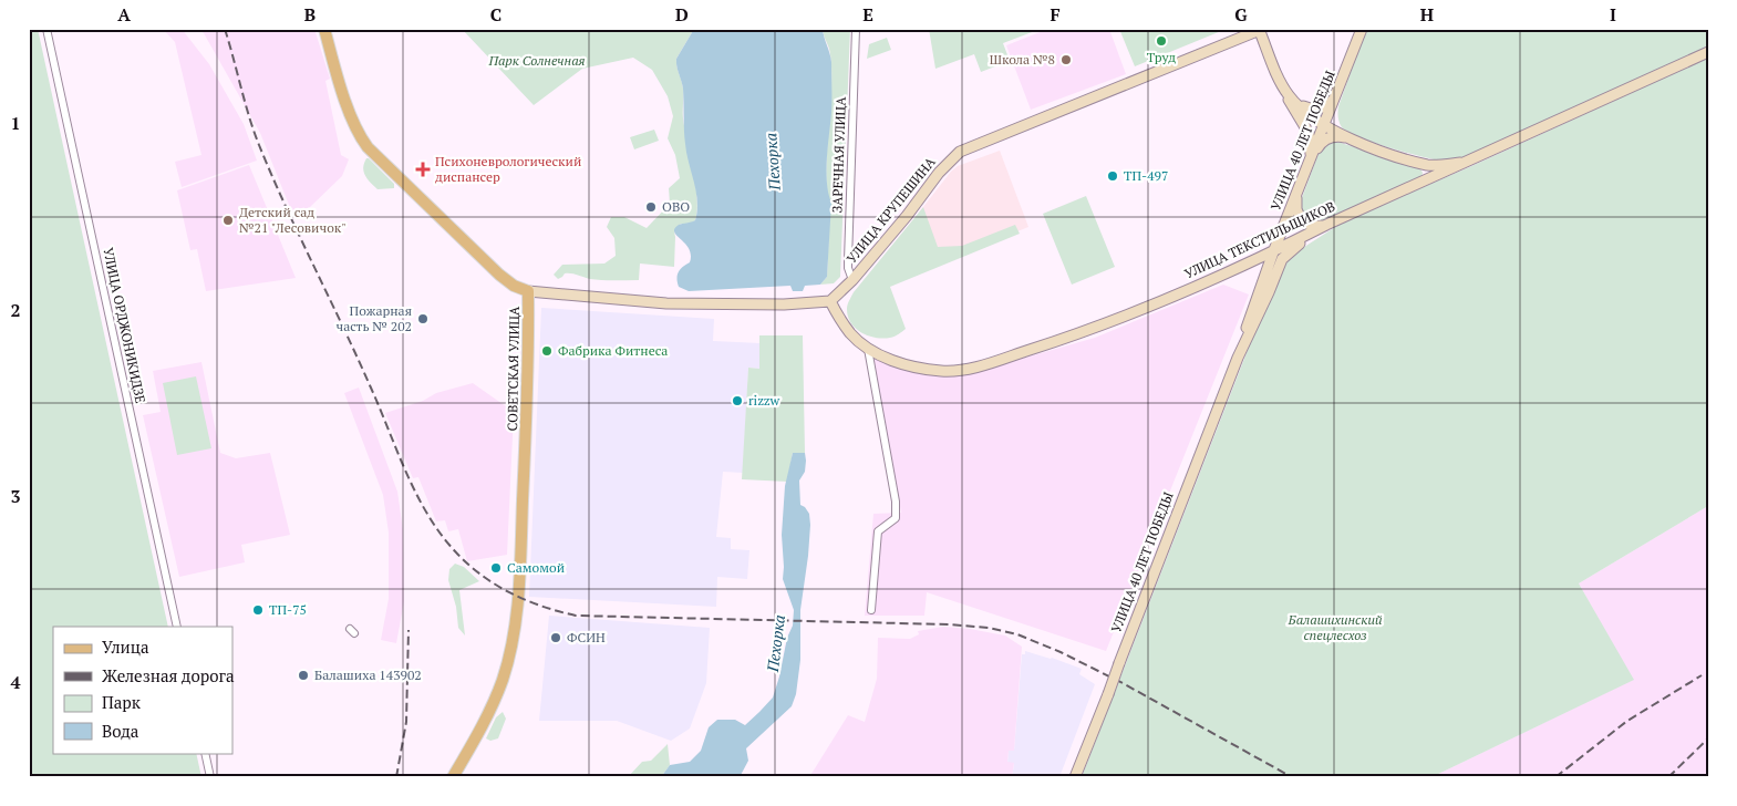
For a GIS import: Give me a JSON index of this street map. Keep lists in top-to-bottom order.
{
  "streets": {
    "main road": ["СОВЕТСКАЯ УЛИЦА"],
    "street": [
      "УЛИЦА 40 ЛЕТ ПОБЕДЫ",
      "ЗАРЕЧНАЯ УЛИЦА",
      "УЛИЦА КРУПЕШИНА",
      "УЛИЦА ТЕКСТИЛЬЩИКОВ",
      "УЛИЦА ОРДЖОНИКИДЗЕ"
    ]
  },
  "crossings": [
    ["УЛИЦА 40 ЛЕТ ПОБЕДЫ", "УЛИЦА ТЕКСТИЛЬЩИКОВ"],
    ["ЗАРЕЧНАЯ УЛИЦА", "УЛИЦА КРУПЕШИНА"],
    ["УЛИЦА КРУПЕШИНА", "УЛИЦА ТЕКСТИЛЬЩИКОВ"]
  ],
  "water": ["Пехорка"],
  "parks": ["Парк Солнечная", "Балашихинский спецлесхоз"],
  "places": {
    "other": [
      "Труд",
      "Школа №8",
      "ТП-497",
      "ОВО",
      "Детский сад №21 \"Лесовичок\"",
      "Пожарная часть № 202",
      "Фабрика Фитнеса",
      "rizzw",
      "Самомой",
      "ТП-75",
      "ФСИН",
      "Балашиха 143902"
    ],
    "health": ["Психоневрологический диспансер"]
  },
  "legend": [
    "Улица",
    "Железная дорога",
    "Парк",
    "Вода"
  ],
  "grid": {
    "columns": [
      "A",
      "B",
      "C",
      "D",
      "E",
      "F",
      "G",
      "H",
      "I"
    ],
    "rows": [
      "1",
      "2",
      "3",
      "4"
    ]
  }
}
